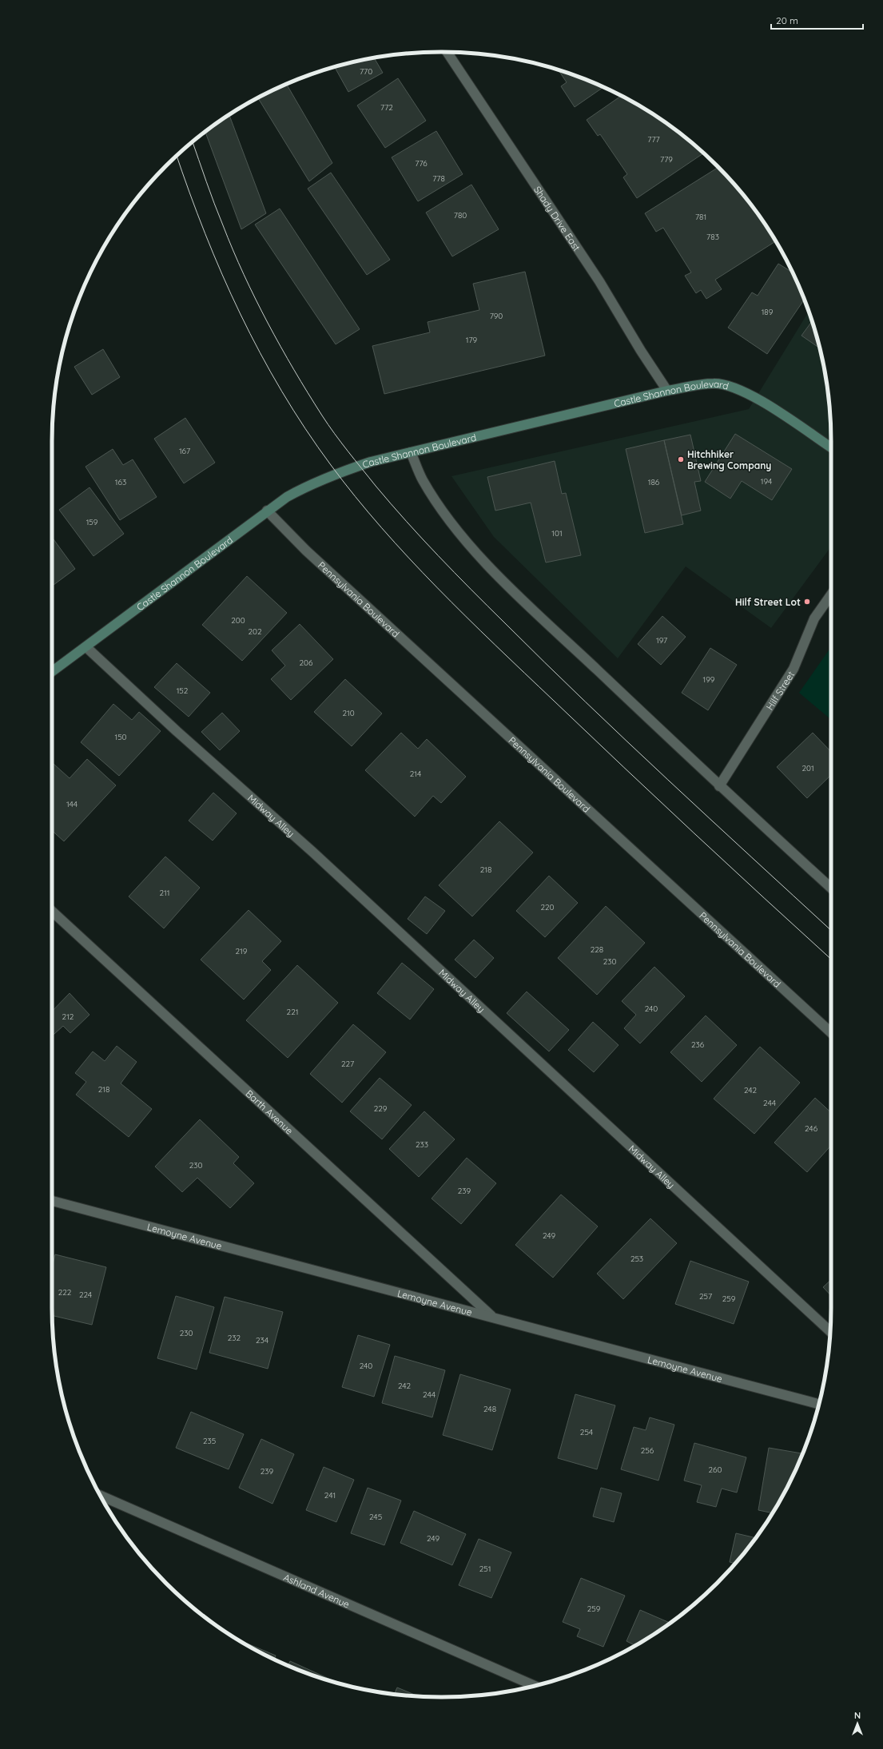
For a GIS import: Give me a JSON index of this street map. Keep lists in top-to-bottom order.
{
  "streets": {
    "street": [
      "Shady Drive East",
      "Castle Shannon Boulevard",
      "Pennsylvania Boulevard",
      "Hilf Street",
      "Midway Alley",
      "Barth Avenue",
      "Lemoyne Avenue",
      "Ashland Avenue"
    ]
  },
  "crossings": [
    ["Shady Drive East", "Castle Shannon Boulevard"],
    ["Castle Shannon Boulevard", "Pennsylvania Boulevard"],
    ["Castle Shannon Boulevard", "Midway Alley"],
    ["Barth Avenue", "Lemoyne Avenue"]
  ],
  "places": ["Hitchhiker Brewing Company", "Hilf Street Lot"],
  "house_numbers": [
    "770",
    "772",
    "777",
    "779",
    "776",
    "778",
    "780",
    "781",
    "783",
    "189",
    "790",
    "179",
    "167",
    "194",
    "163",
    "186",
    "159",
    "101",
    "200",
    "202",
    "197",
    "206",
    "199",
    "152",
    "210",
    "150",
    "201",
    "214",
    "144",
    "218",
    "211",
    "220",
    "228",
    "219",
    "230",
    "240",
    "221",
    "212",
    "236",
    "227",
    "218",
    "242",
    "244",
    "229",
    "246",
    "233",
    "230",
    "239",
    "249",
    "253",
    "222",
    "224",
    "257",
    "259",
    "230",
    "232",
    "234",
    "240",
    "242",
    "244",
    "248",
    "254",
    "235",
    "256",
    "260",
    "239",
    "241",
    "245",
    "249",
    "251",
    "259"
  ],
  "scale_bar": "20 m",
  "north": "top"
}
